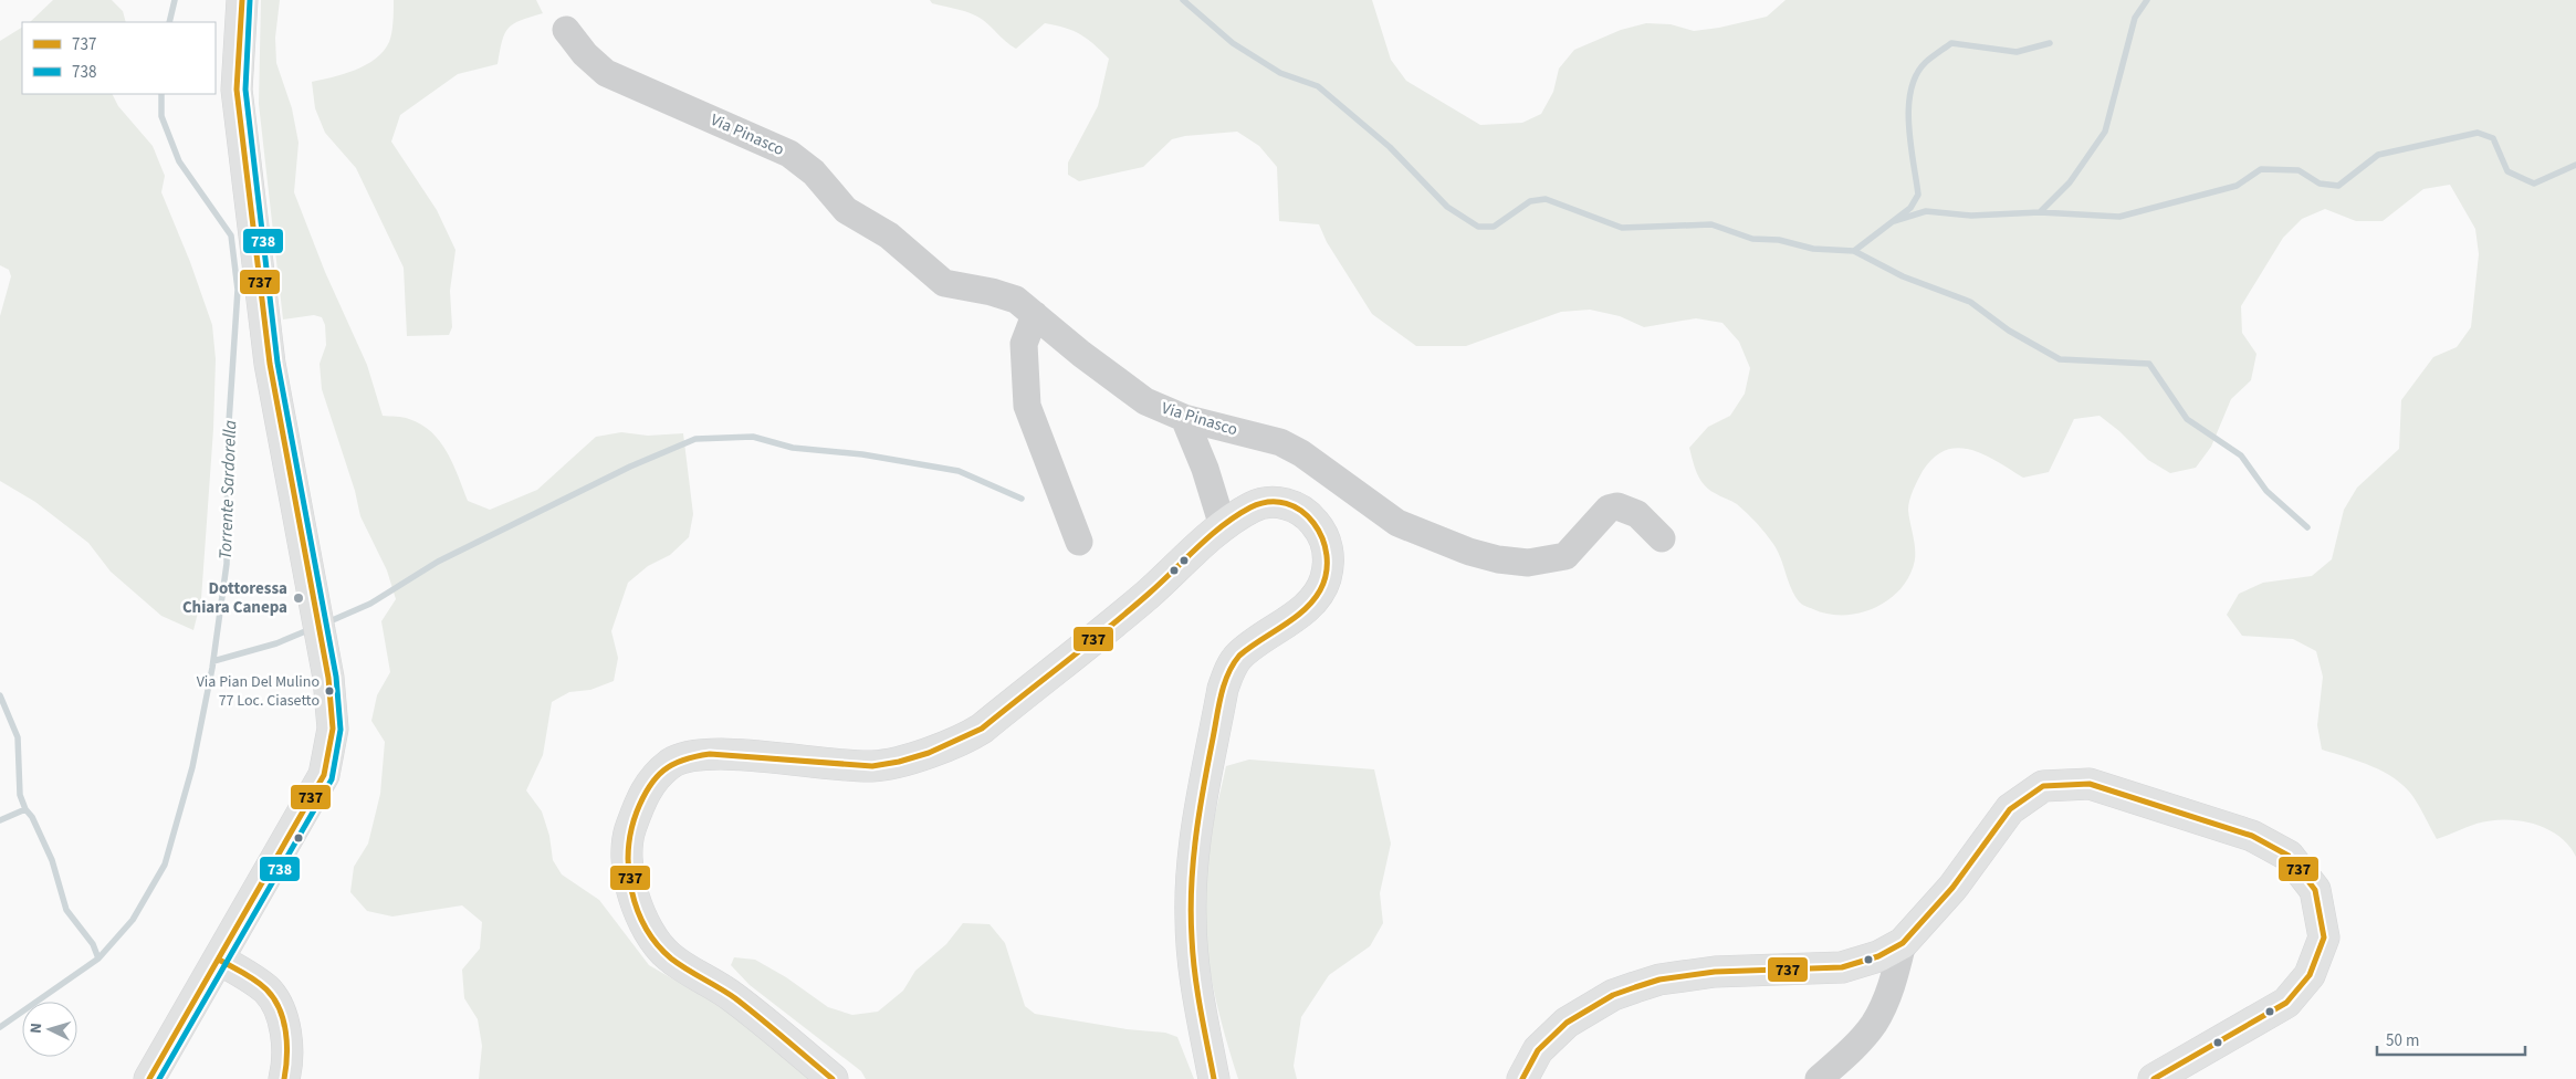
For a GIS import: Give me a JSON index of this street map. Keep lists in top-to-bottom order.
{
  "streets": {
    "street": ["Via Pinasco"]
  },
  "water": ["Torrente Sardorella"],
  "places": ["Dottoressa Chiara Canepa", "Via Pian Del Mulino 77 Loc. Ciasetto"],
  "lines": ["transit line 737", "transit line 738"],
  "legend": ["737", "738"],
  "scale_bar": "50 m",
  "north": "left"
}
